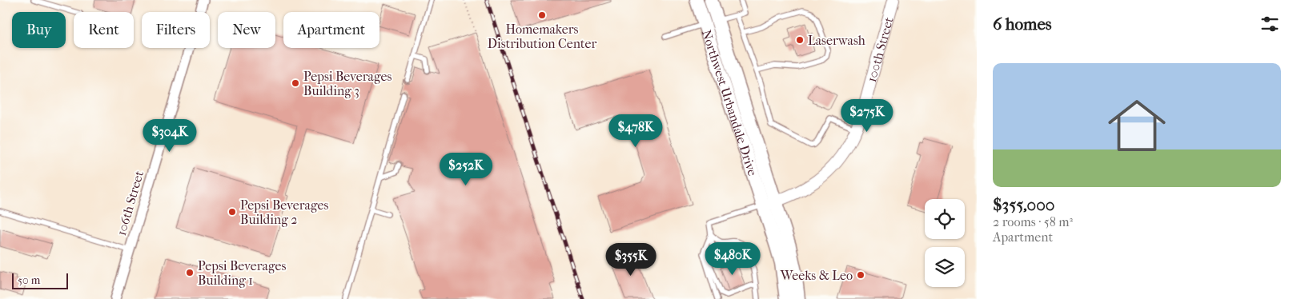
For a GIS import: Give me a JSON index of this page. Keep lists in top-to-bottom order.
{
  "streets": {
    "main road": ["Northwest Urbandale Drive"],
    "street": ["100th Street", "106th Street"]
  },
  "crossings": [
    ["100th Street", "Northwest Urbandale Drive"]
  ],
  "places": [
    "Homemakers Distribution Center",
    "Laserwash",
    "Pepsi Beverages Building 3",
    "Pepsi Beverages Building 2",
    "Pepsi Beverages Building 1",
    "Weeks & Leo"
  ],
  "scale_bar": "50 m",
  "page": {
    "heading": "6 homes",
    "chip": [
      "Buy",
      "Rent",
      "Filters",
      "New",
      "Apartment"
    ],
    "list": [
      {
        "name": "$355,000",
        "note": "2 rooms · 58 m² · Apartment"
      }
    ],
    "price": [
      "$275K",
      "$478K",
      "$304K",
      "$252K",
      "$480K",
      "$355K"
    ],
    "scale": "50 m"
  }
}
